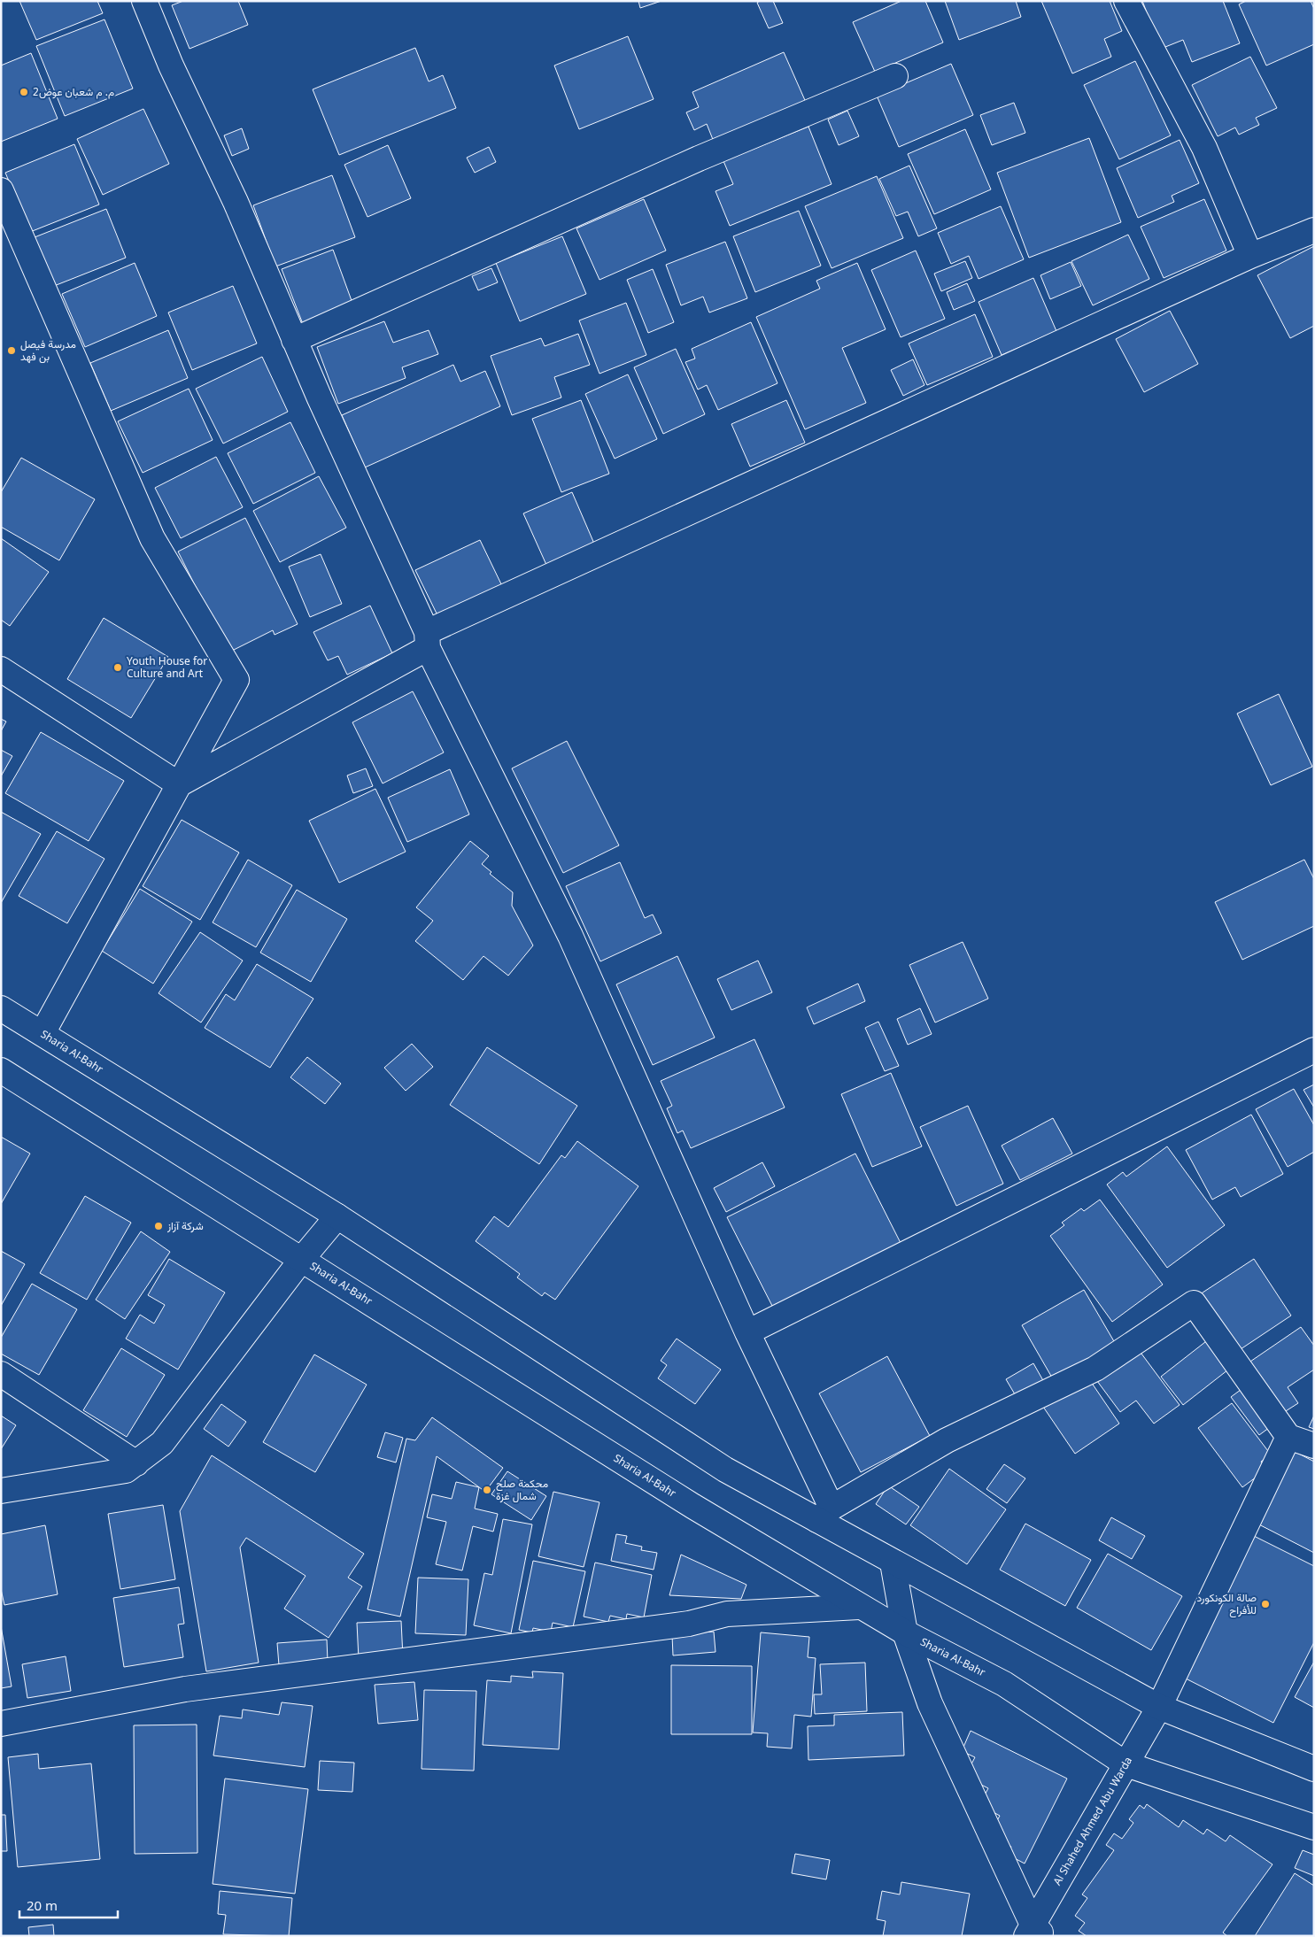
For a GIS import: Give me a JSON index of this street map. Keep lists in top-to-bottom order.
{
  "streets": {
    "street": ["Sharia Al-Bahr", "Al Shahed Ahmed Abu Warda"]
  },
  "crossings": [
    ["Sharia Al-Bahr", "Al Shahed Ahmed Abu Warda"]
  ],
  "places": [
    "م. م شعبان عوض2",
    "مدرسة فيصل بن فهد",
    "Youth House for Culture and Art",
    "شركة آزاز",
    "محكمة صلح شمال غزة",
    "صالة الكونكورد للأفراح"
  ],
  "scale_bar": "20 m"
}
